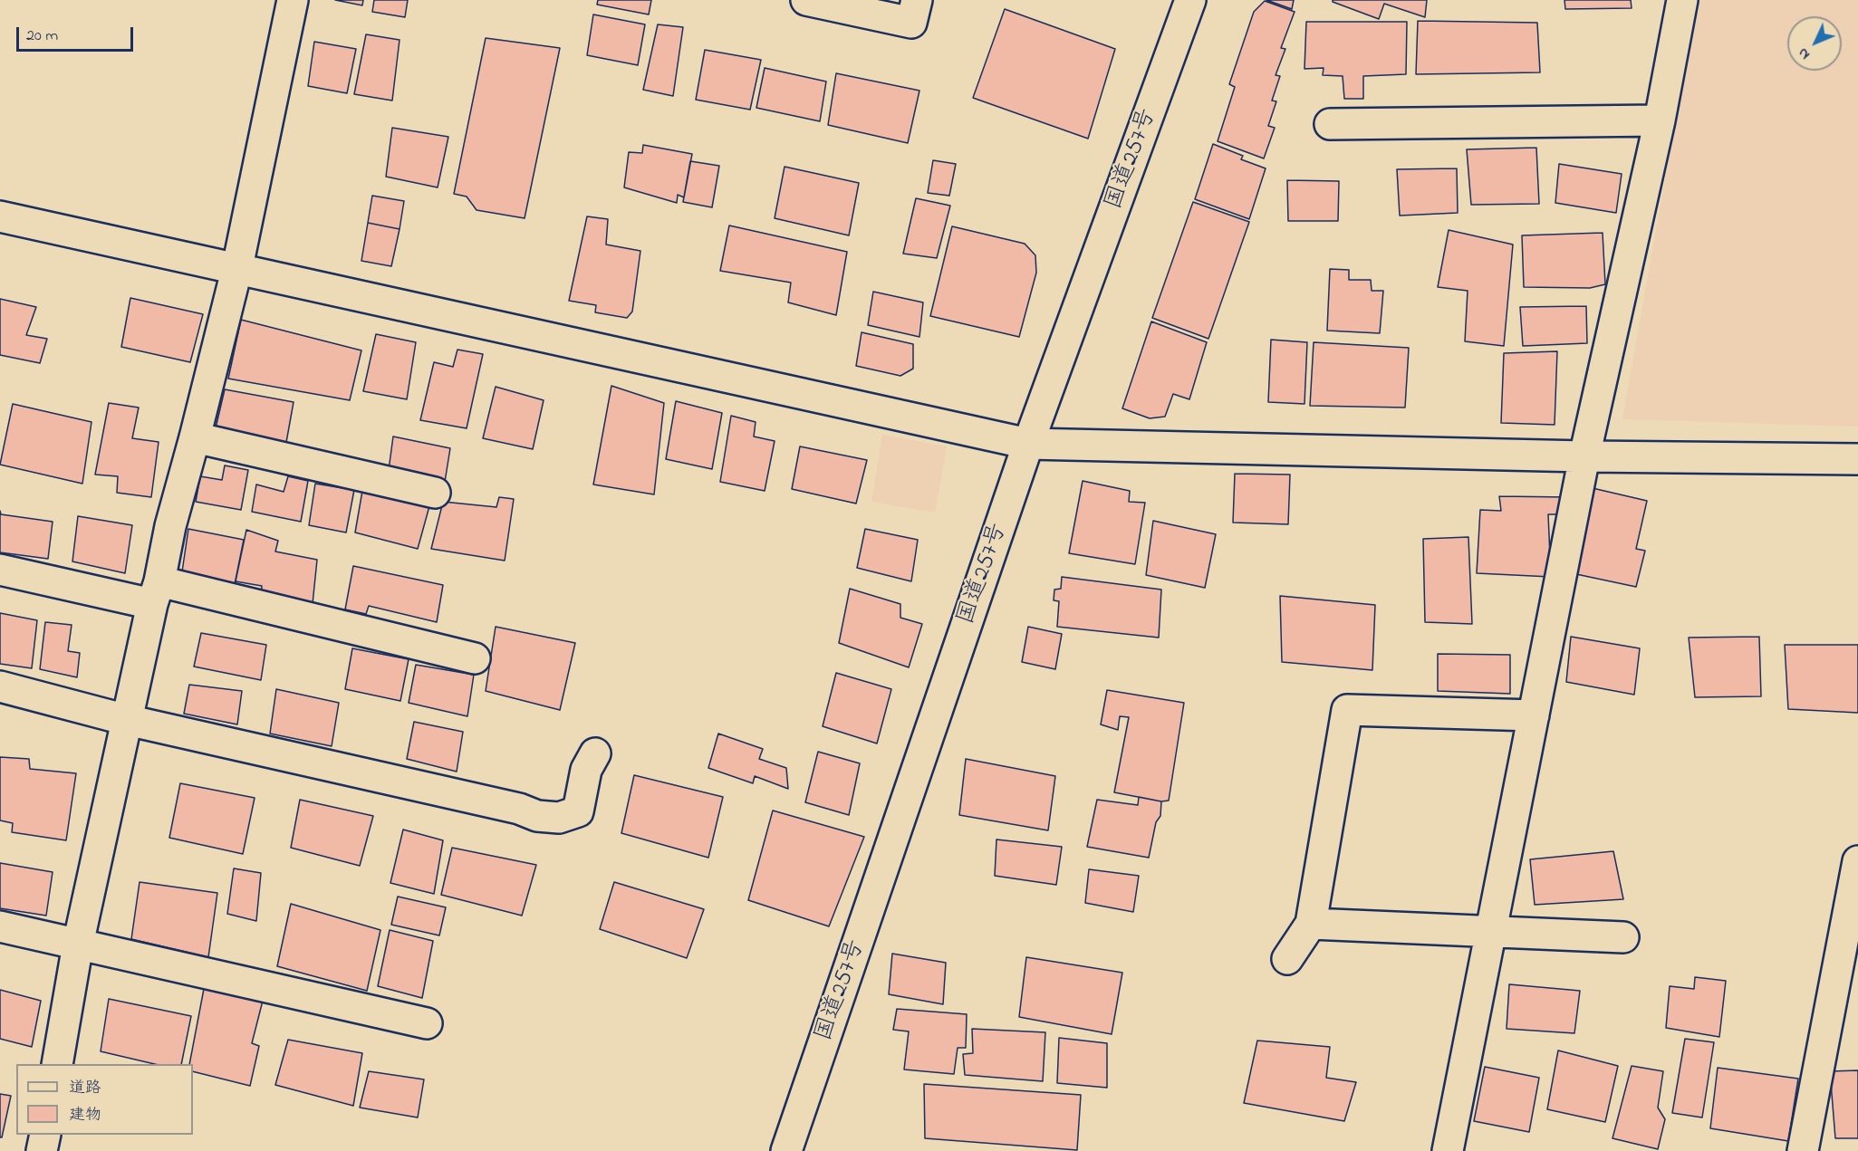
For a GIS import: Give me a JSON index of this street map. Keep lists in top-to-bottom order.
{
  "streets": {
    "main road": ["国道257号"]
  },
  "legend": ["道路", "建物"],
  "scale_bar": "20 m",
  "north": "bottom left"
}
